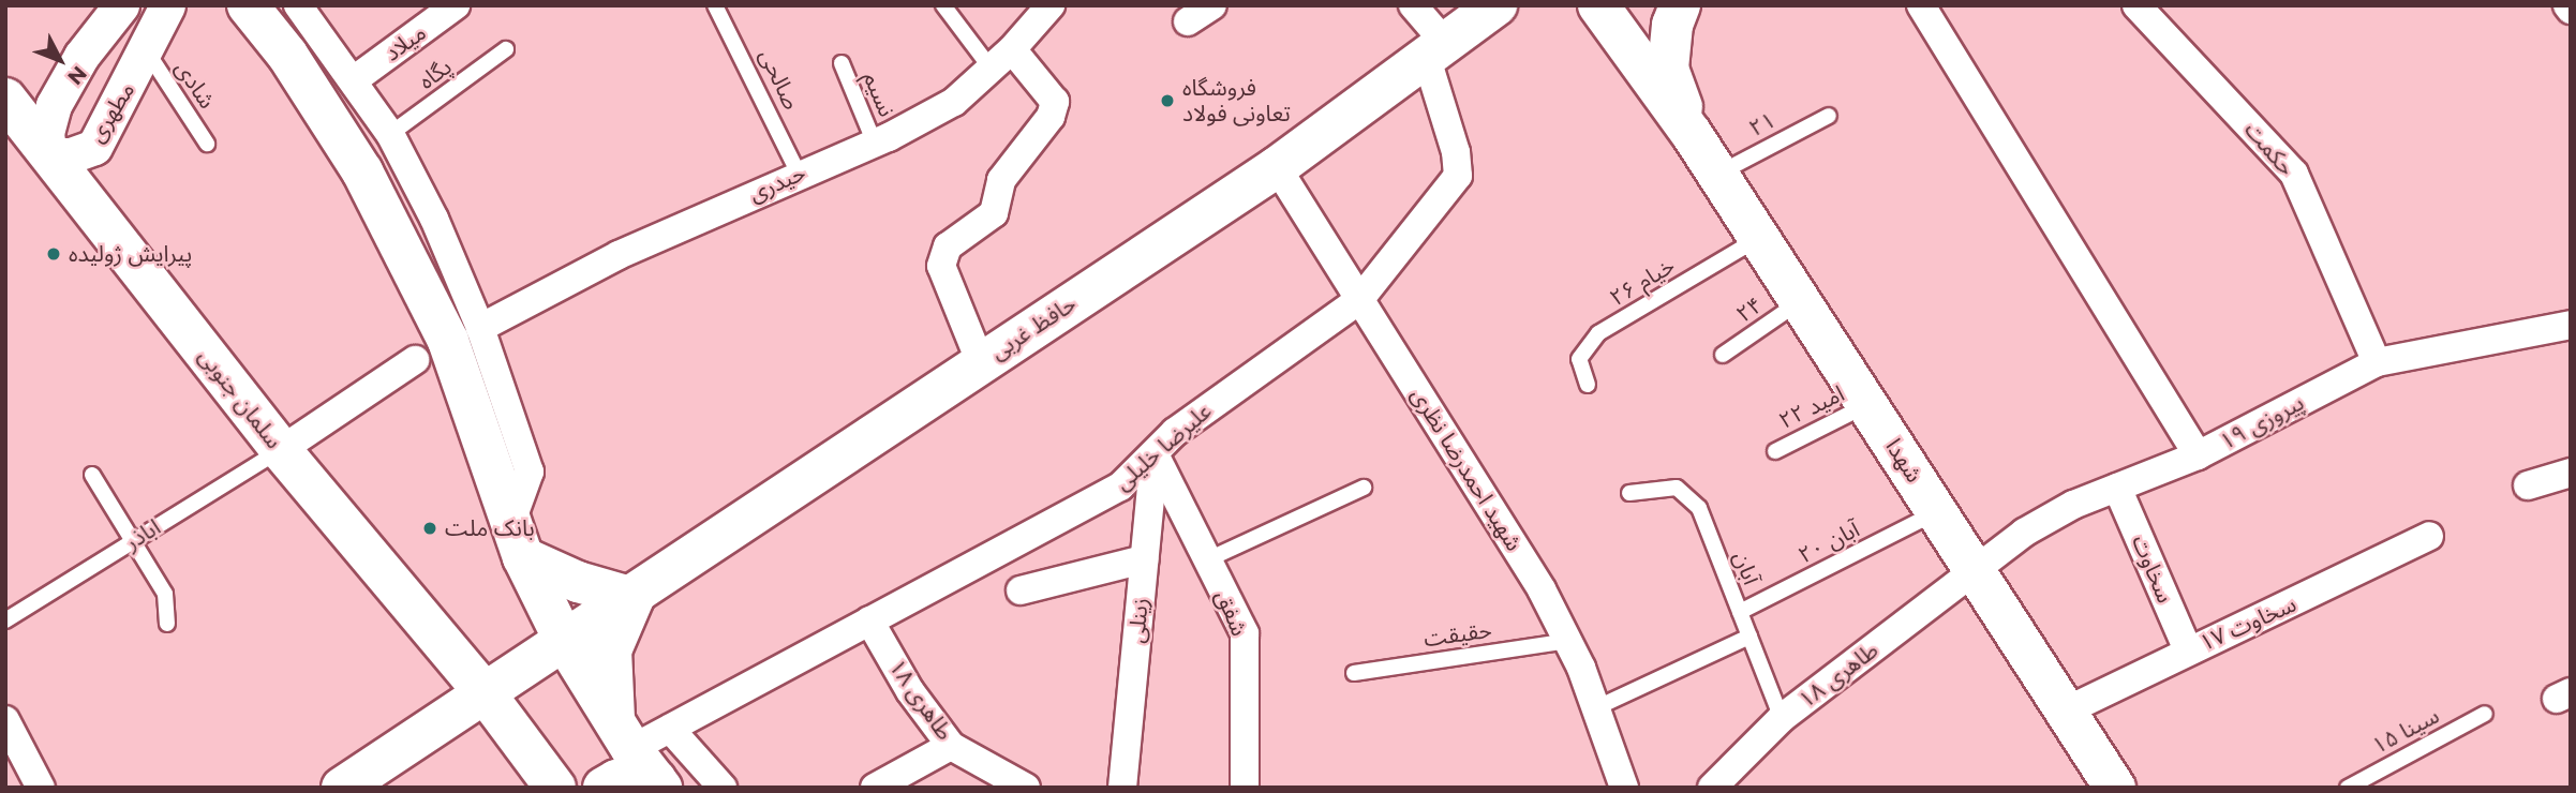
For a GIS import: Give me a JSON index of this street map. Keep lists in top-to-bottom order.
{
  "streets": {
    "main road": ["حافظ غربی", "سلمان جنوبی", "شهدا"],
    "street": [
      "میلاد",
      "مطهری",
      "حکمت",
      "حیدری",
      "پیروزی ۱۹",
      "علیرضا خلیلی",
      "شهید احمدرضا نظری",
      "سخاوت",
      "شفق",
      "زینلی",
      "سخاوت ۱۷",
      "طاهری ۱۸"
    ],
    "lane": [
      "پگاه",
      "صالحی",
      "شادی",
      "نسیم",
      "۲۱",
      "خیام ۲۶",
      "۲۴",
      "امید ۲۲",
      "اباذر",
      "آبان ۲۰",
      "آبان",
      "حقیقت",
      "سینا ۱۵"
    ]
  },
  "crossings": [
    ["صالحی", "حیدری"],
    ["شادی", "مطهری"],
    ["نسیم", "حیدری"],
    ["مطهری", "سلمان جنوبی"],
    ["۲۱", "شهدا"],
    ["حکمت", "پیروزی ۱۹"],
    ["خیام ۲۶", "شهدا"],
    ["۲۴", "شهدا"],
    ["حافظ غربی", "سلمان جنوبی"],
    ["حافظ غربی", "علیرضا خلیلی"],
    ["حافظ غربی", "شهید احمدرضا نظری"],
    ["سلمان جنوبی", "اباذر"],
    ["امید ۲۲", "شهدا"],
    ["پیروزی ۱۹", "شهدا"],
    ["پیروزی ۱۹", "سخاوت"],
    ["پیروزی ۱۹", "طاهری ۱۸"],
    ["علیرضا خلیلی", "شهید احمدرضا نظری"],
    ["علیرضا خلیلی", "شفق"],
    ["علیرضا خلیلی", "زینلی"],
    ["علیرضا خلیلی", "طاهری ۱۸"],
    ["شهدا", "آبان ۲۰"],
    ["شهدا", "سخاوت ۱۷"],
    ["شهدا", "طاهری ۱۸"],
    ["شهید احمدرضا نظری", "حقیقت"],
    ["آبان ۲۰", "آبان"],
    ["آبان", "طاهری ۱۸"],
    ["سخاوت", "سخاوت ۱۷"],
    ["شفق", "زینلی"]
  ],
  "places": ["فروشگاه تعاونی فولاد", "پیرایش ژولیده", "بانک ملت"],
  "north": "bottom right"
}
